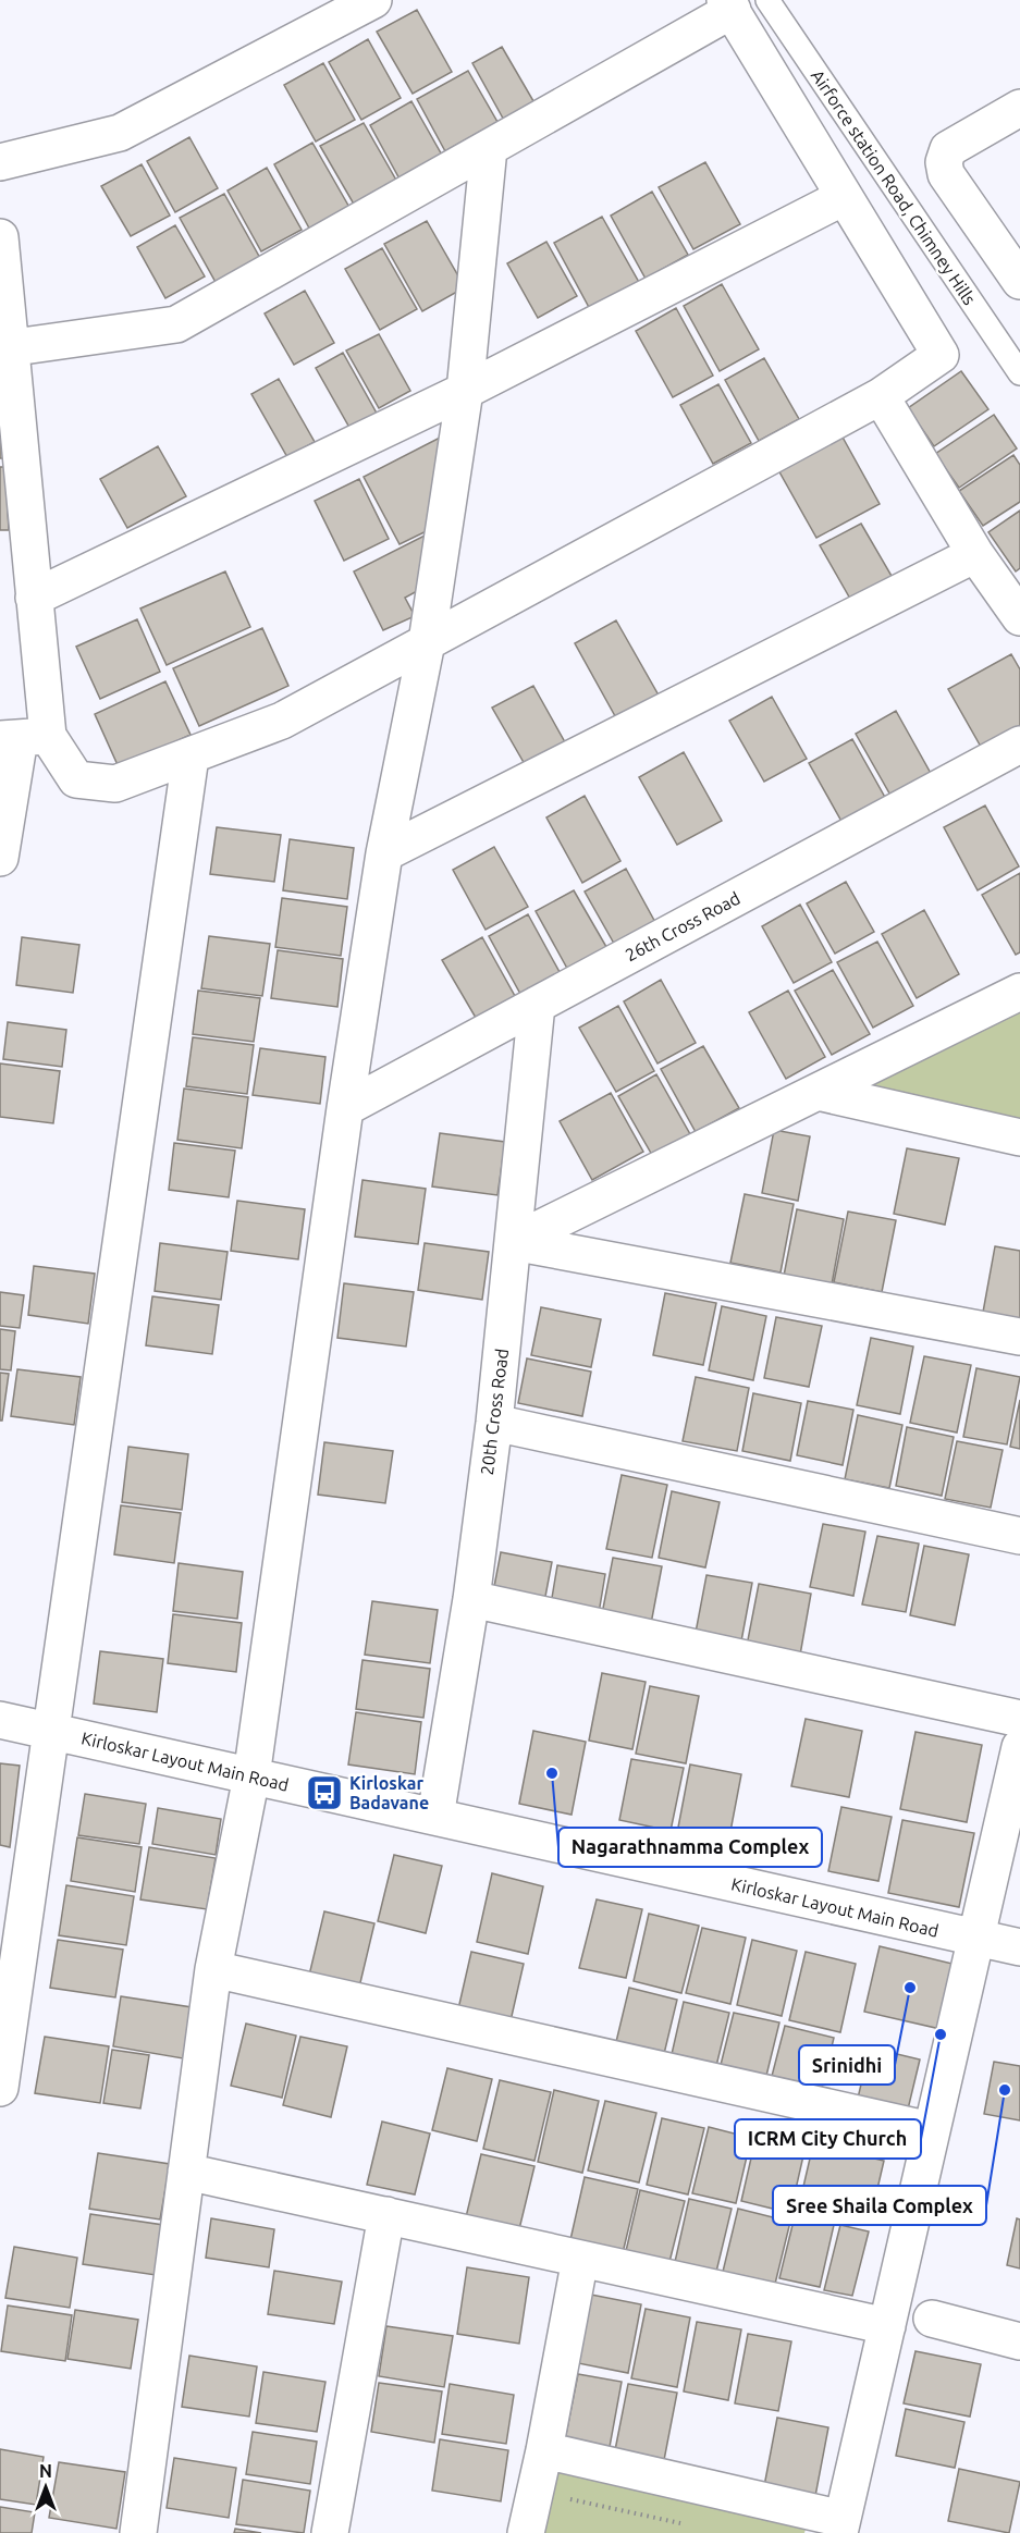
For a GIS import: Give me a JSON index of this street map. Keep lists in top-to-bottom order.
{
  "streets": {
    "street": ["26th Cross Road", "20th Cross Road", "Kirloskar Layout Main Road"],
    "lane": ["Airforce station Road, Chimney Hills"]
  },
  "crossings": [
    ["26th Cross Road", "20th Cross Road"],
    ["20th Cross Road", "Kirloskar Layout Main Road"]
  ],
  "places": {
    "other": [
      "Nagarathnamma Complex",
      "Srinidhi",
      "ICRM City Church",
      "Sree Shaila Complex"
    ],
    "bus stop": ["Kirloskar Badavane"]
  },
  "north": "top"
}
